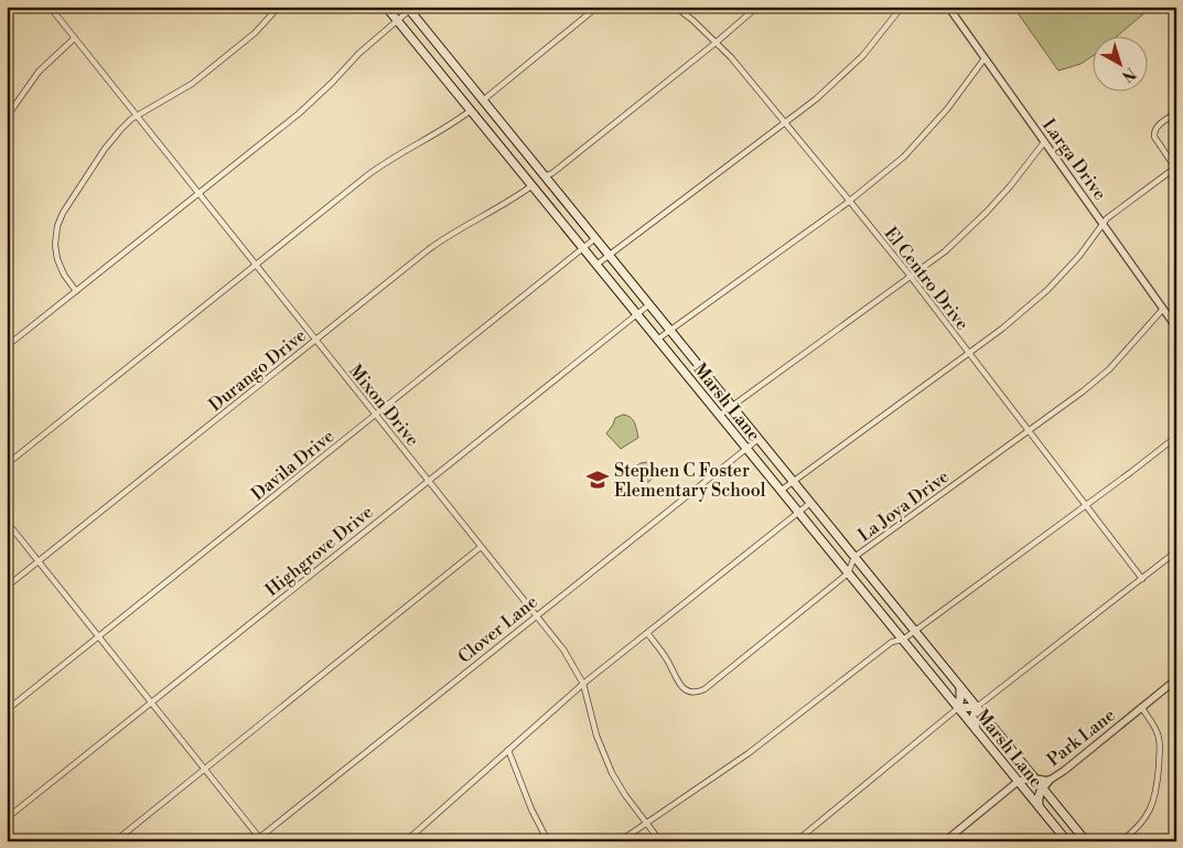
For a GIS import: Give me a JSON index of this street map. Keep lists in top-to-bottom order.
{
  "streets": {
    "main road": ["Marsh Lane"],
    "street": [
      "Larga Drive",
      "El Centro Drive",
      "Durango Drive",
      "Mixon Drive",
      "Davila Drive",
      "La Joya Drive",
      "Highgrove Drive",
      "Clover Lane",
      "Park Lane"
    ]
  },
  "crossings": [
    ["Larga Drive", "La Joya Drive"],
    ["El Centro Drive", "La Joya Drive"],
    ["Durango Drive", "Marsh Lane"],
    ["Durango Drive", "Mixon Drive"],
    ["Marsh Lane", "Davila Drive"],
    ["Marsh Lane", "La Joya Drive"],
    ["Marsh Lane", "Highgrove Drive"],
    ["Marsh Lane", "Clover Lane"],
    ["Marsh Lane", "Park Lane"],
    ["Mixon Drive", "Davila Drive"],
    ["Mixon Drive", "Highgrove Drive"],
    ["Mixon Drive", "Clover Lane"]
  ],
  "places": {
    "school or university": ["Stephen C Foster Elementary School"]
  },
  "north": "bottom right"
}
